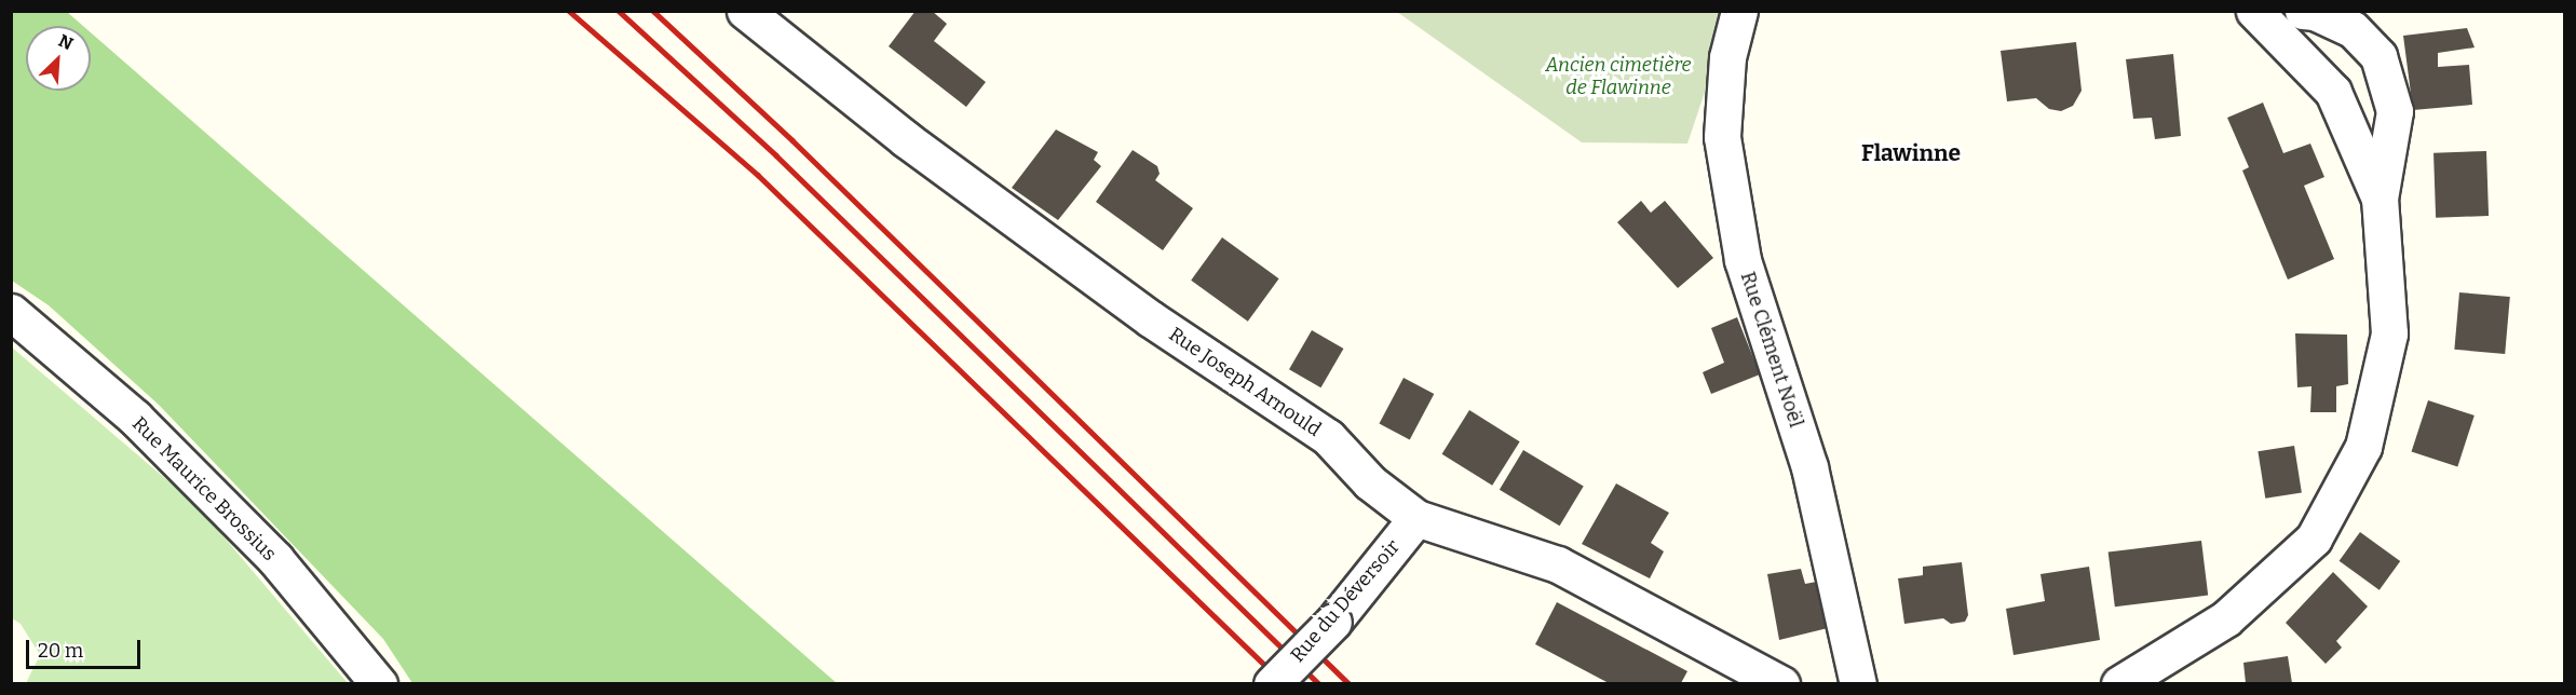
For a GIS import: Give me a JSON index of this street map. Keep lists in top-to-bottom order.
{
  "streets": {
    "street": [
      "Rue Clément Noël",
      "Rue Joseph Arnould",
      "Rue Maurice Brossius",
      "Rue du Déversoir"
    ]
  },
  "crossings": [
    ["Rue Joseph Arnould", "Rue du Déversoir"]
  ],
  "districts": ["Flawinne"],
  "parks": ["Ancien cimetière de Flawinne"],
  "scale_bar": "20 m",
  "north": "top right"
}
